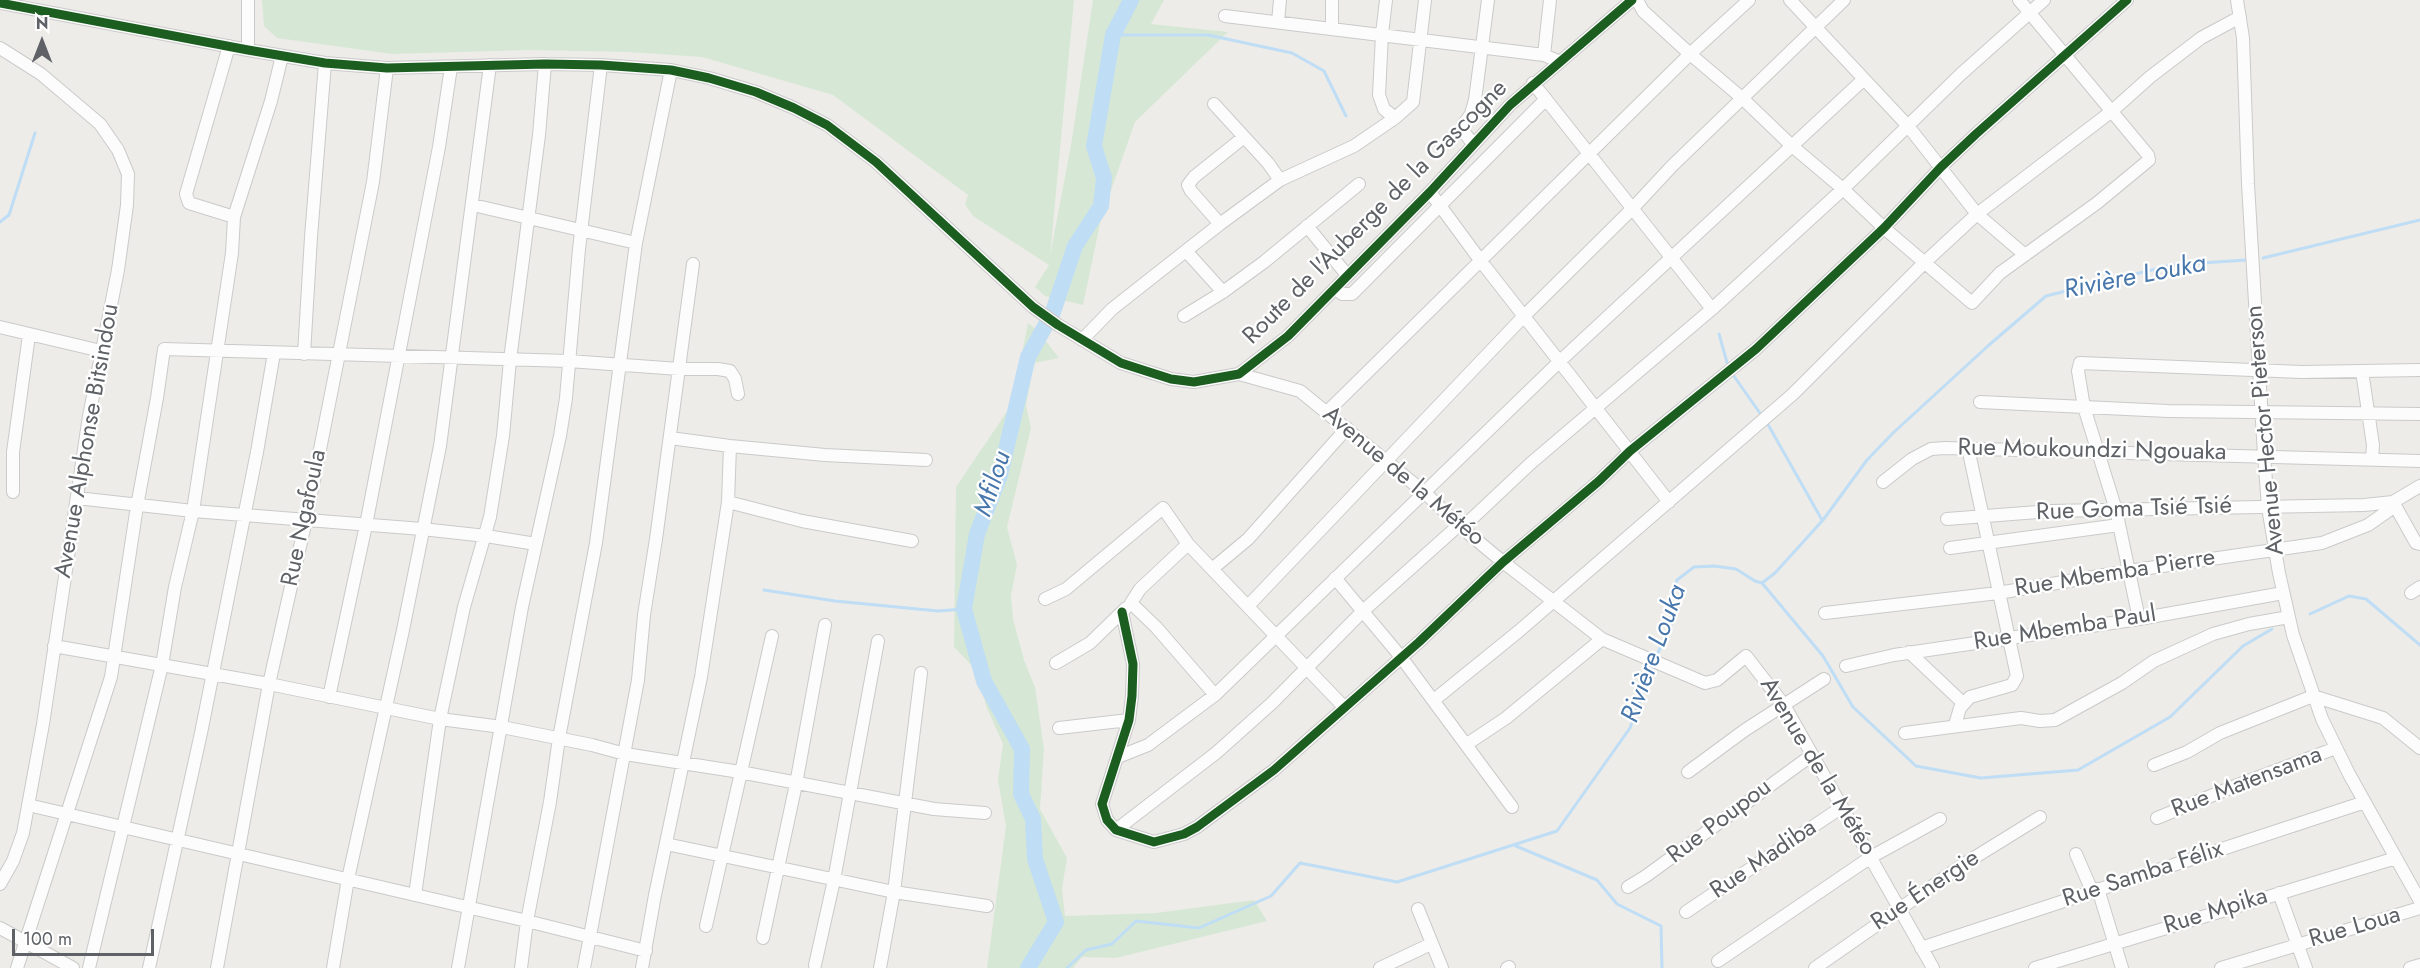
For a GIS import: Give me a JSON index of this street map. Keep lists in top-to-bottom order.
{
  "streets": {
    "street": [
      "Route de l'Auberge de la Gascogne",
      "Avenue Hector Pieterson",
      "Avenue Alphonse Bitsindou",
      "Rue Moukoundzi Ngouaka",
      "Avenue de la Météo",
      "Rue Goma Tsié Tsié",
      "Rue Ngafoula",
      "Rue Mbemba Pierre",
      "Rue Mbemba Paul",
      "Rue Matensama",
      "Rue Poupou",
      "Rue Madiba",
      "Rue Samba Félix",
      "Rue Énergie",
      "Rue Mpika",
      "Rue Loua"
    ]
  },
  "crossings": [
    ["Route de l'Auberge de la Gascogne", "Avenue de la Météo"],
    ["Route de l'Auberge de la Gascogne", "Rue Ngafoula"],
    ["Avenue Hector Pieterson", "Rue Moukoundzi Ngouaka"],
    ["Avenue Hector Pieterson", "Rue Goma Tsié Tsié"],
    ["Avenue Hector Pieterson", "Rue Mbemba Pierre"],
    ["Avenue Hector Pieterson", "Rue Mbemba Paul"],
    ["Avenue Hector Pieterson", "Rue Matensama"],
    ["Avenue Hector Pieterson", "Rue Samba Félix"],
    ["Avenue Hector Pieterson", "Rue Mpika"],
    ["Avenue de la Météo", "Rue Poupou"],
    ["Avenue de la Météo", "Rue Madiba"],
    ["Avenue de la Météo", "Rue Samba Félix"],
    ["Avenue de la Météo", "Rue Énergie"],
    ["Rue Goma Tsié Tsié", "Rue Mbemba Pierre"]
  ],
  "water": ["Rivière Louka", "Mfilou"],
  "scale_bar": "100 m",
  "north": "top"
}
